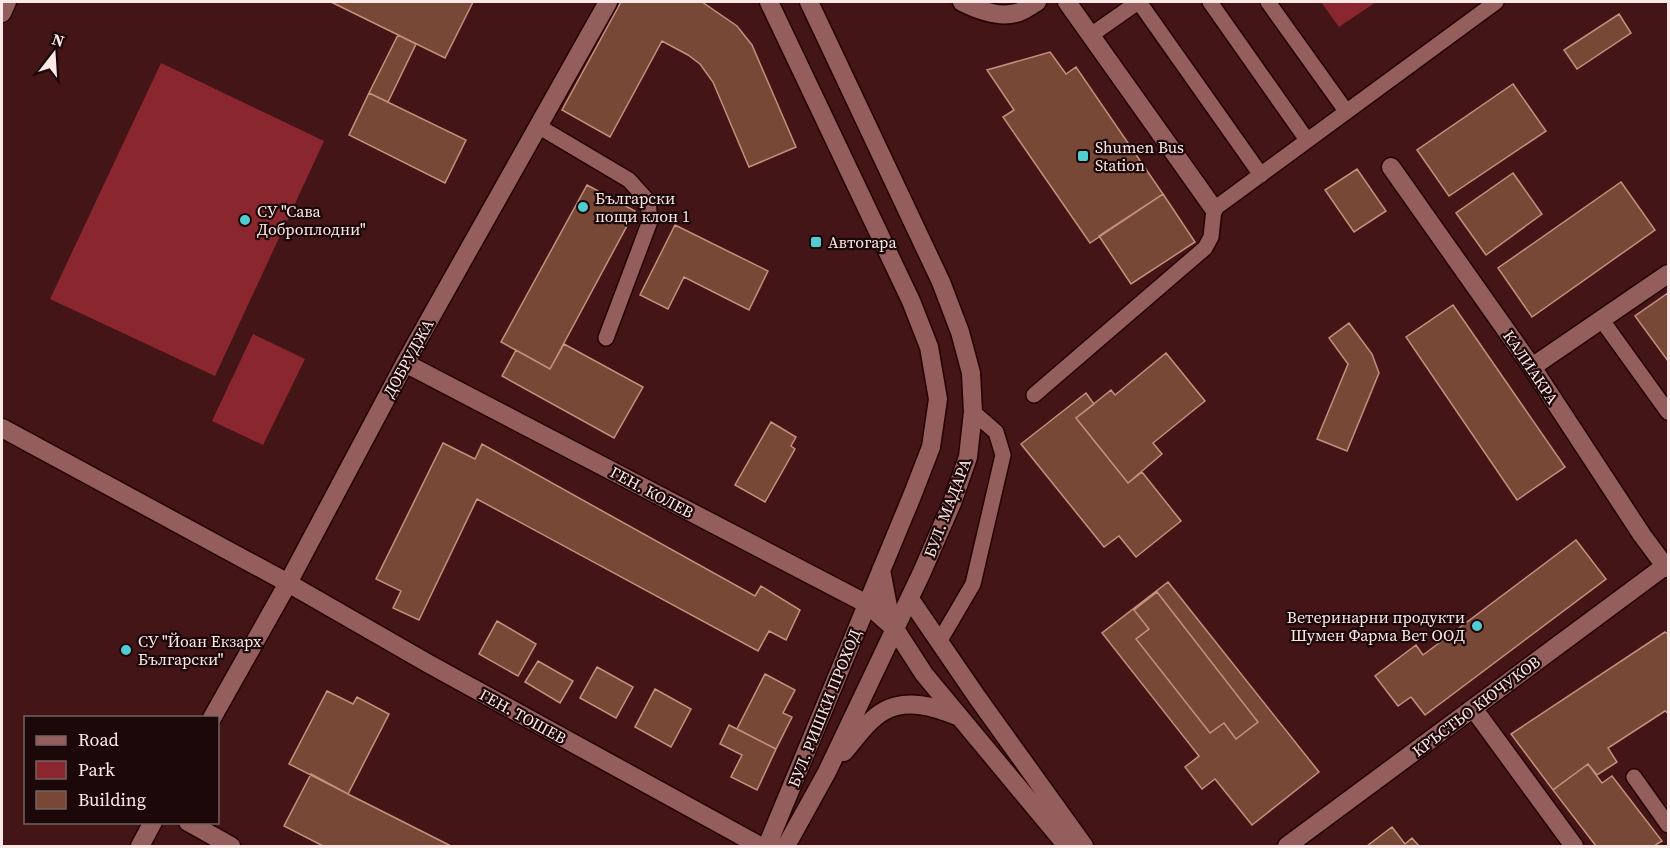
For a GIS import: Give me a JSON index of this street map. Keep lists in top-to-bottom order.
{
  "streets": {
    "street": [
      "ДОБРУДЖА",
      "КАЛИАКРА",
      "ГЕН. КОЛЕВ",
      "БУЛ. МАДАРА",
      "КРЪСТЬО КЮЧУКОВ",
      "БУЛ. РИШКИ ПРОХОД",
      "ГЕН. ТОШЕВ"
    ]
  },
  "crossings": [
    ["ДОБРУДЖА", "ГЕН. КОЛЕВ"],
    ["ДОБРУДЖА", "ГЕН. ТОШЕВ"],
    ["КАЛИАКРА", "КРЪСТЬО КЮЧУКОВ"],
    ["ГЕН. КОЛЕВ", "БУЛ. РИШКИ ПРОХОД"],
    ["БУЛ. МАДАРА", "БУЛ. РИШКИ ПРОХОД"]
  ],
  "places": {
    "transit": ["Shumen Bus Station", "Автогара"],
    "other": [
      "Български пощи клон 1",
      "СУ \"Сава Доброплодни\"",
      "Ветеринарни продукти Шумен Фарма Вет ООД",
      "СУ \"Йоан Екзарх Български\""
    ]
  },
  "legend": ["Road", "Park", "Building"],
  "north": "top"
}
